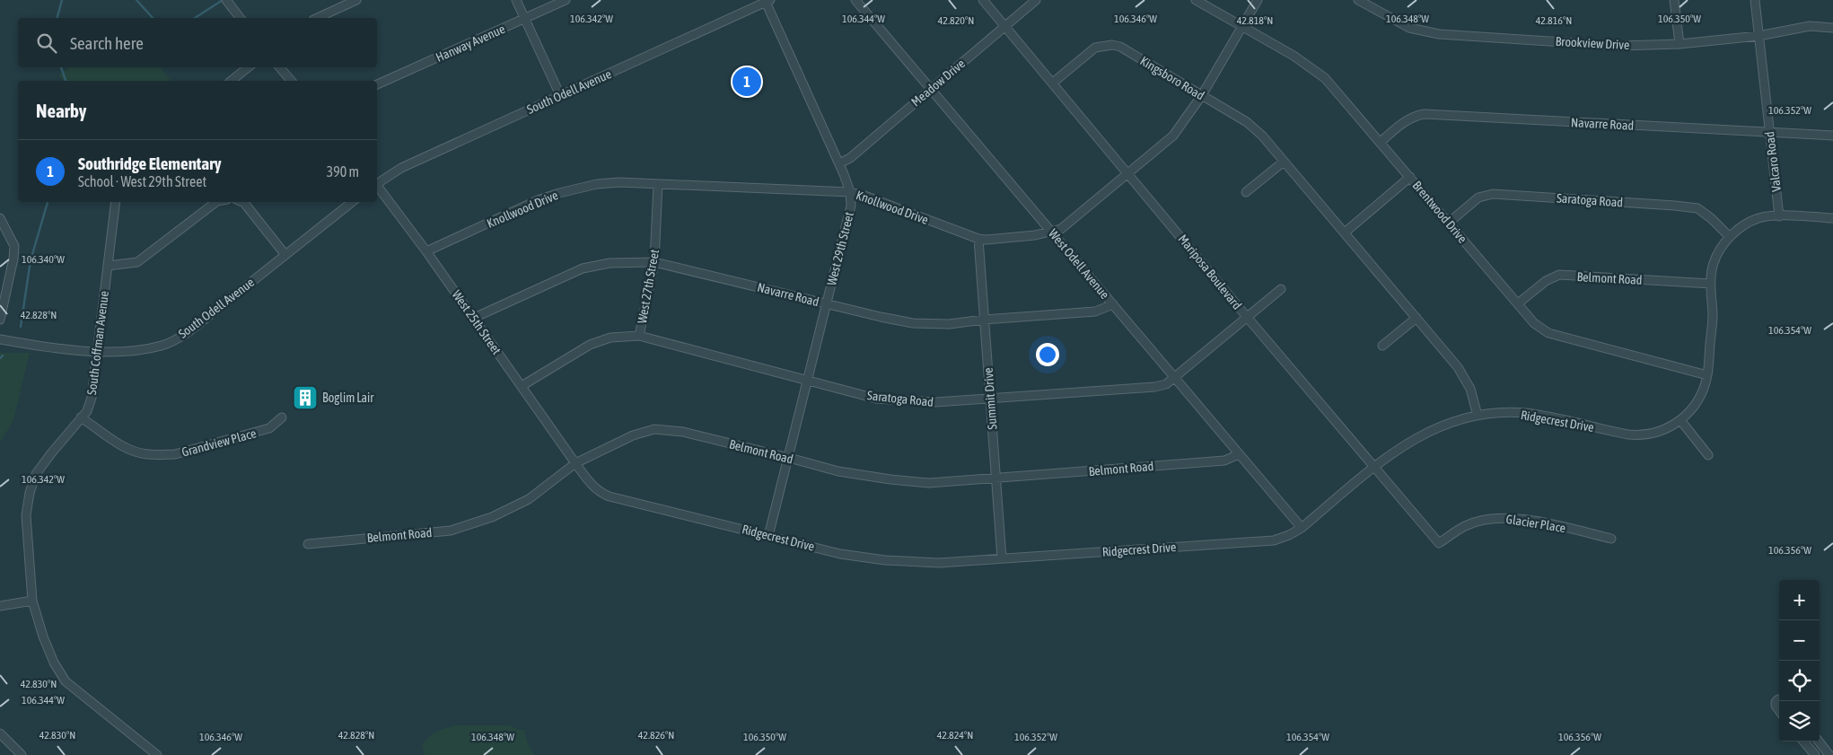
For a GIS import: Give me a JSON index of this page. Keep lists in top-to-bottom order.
{
  "streets": {
    "street": [
      "Hanway Avenue",
      "Brookview Drive",
      "Kingsboro Road",
      "Meadow Drive",
      "South Odell Avenue",
      "Navarre Road",
      "Valcaro Road",
      "Saratoga Road",
      "Knollwood Drive",
      "Brentwood Drive",
      "West 29th Street",
      "West Odell Avenue",
      "Mariposa Boulevard",
      "Belmont Road",
      "West 27th Street",
      "West 25th Street",
      "South Coffman Avenue",
      "Summit Drive",
      "Ridgecrest Drive",
      "Grandview Place",
      "Glacier Place"
    ]
  },
  "crossings": [
    ["Brookview Drive", "Valcaro Road"],
    ["Kingsboro Road", "Knollwood Drive"],
    ["Kingsboro Road", "Mariposa Boulevard"],
    ["Kingsboro Road", "Ridgecrest Drive"],
    ["Meadow Drive", "West 29th Street"],
    ["Meadow Drive", "West Odell Avenue"],
    ["Meadow Drive", "Mariposa Boulevard"],
    ["South Odell Avenue", "West 29th Street"],
    ["South Odell Avenue", "South Coffman Avenue"],
    ["Navarre Road", "Valcaro Road"],
    ["Navarre Road", "Brentwood Drive"],
    ["Navarre Road", "West 29th Street"],
    ["Navarre Road", "West Odell Avenue"],
    ["Navarre Road", "West 27th Street"],
    ["Navarre Road", "West 25th Street"],
    ["Navarre Road", "Summit Drive"],
    ["Valcaro Road", "Ridgecrest Drive"],
    ["Saratoga Road", "Brentwood Drive"],
    ["Saratoga Road", "West 29th Street"],
    ["Saratoga Road", "West Odell Avenue"],
    ["Saratoga Road", "Mariposa Boulevard"],
    ["Saratoga Road", "West 27th Street"],
    ["Saratoga Road", "West 25th Street"],
    ["Saratoga Road", "Summit Drive"],
    ["Saratoga Road", "Ridgecrest Drive"],
    ["Knollwood Drive", "Brentwood Drive"],
    ["Knollwood Drive", "West 29th Street"],
    ["Knollwood Drive", "West Odell Avenue"],
    ["Knollwood Drive", "Mariposa Boulevard"],
    ["Knollwood Drive", "West 27th Street"],
    ["Knollwood Drive", "West 25th Street"],
    ["Knollwood Drive", "Summit Drive"],
    ["Brentwood Drive", "Belmont Road"],
    ["Brentwood Drive", "Ridgecrest Drive"],
    ["West 29th Street", "Belmont Road"],
    ["West 29th Street", "Ridgecrest Drive"],
    ["West Odell Avenue", "Belmont Road"],
    ["West Odell Avenue", "Ridgecrest Drive"],
    ["Mariposa Boulevard", "Ridgecrest Drive"],
    ["Mariposa Boulevard", "Glacier Place"],
    ["Belmont Road", "West 25th Street"],
    ["Belmont Road", "Summit Drive"],
    ["Belmont Road", "Ridgecrest Drive"],
    ["West 25th Street", "Ridgecrest Drive"],
    ["South Coffman Avenue", "Grandview Place"],
    ["Summit Drive", "Ridgecrest Drive"]
  ],
  "places": {
    "building": ["Boglim Lair"]
  },
  "page": {
    "search": "Search here",
    "pins": "1",
    "heading": "Nearby",
    "list": [
      {
        "mark": "1",
        "name": "Southridge Elementary",
        "note": "School · West 29th Street",
        "value": "390 m"
      }
    ],
    "map_buttons": ["+", "−"]
  },
  "coordinates": [
    "106.342°W",
    "106.344°W",
    "106.346°W",
    "106.348°W",
    "106.350°W",
    "42.820°N",
    "42.816°N",
    "42.818°N",
    "106.352°W",
    "106.340°W",
    "42.828°N",
    "106.354°W",
    "106.356°W",
    "42.830°N",
    "42.826°N",
    "42.824°N"
  ]
}
